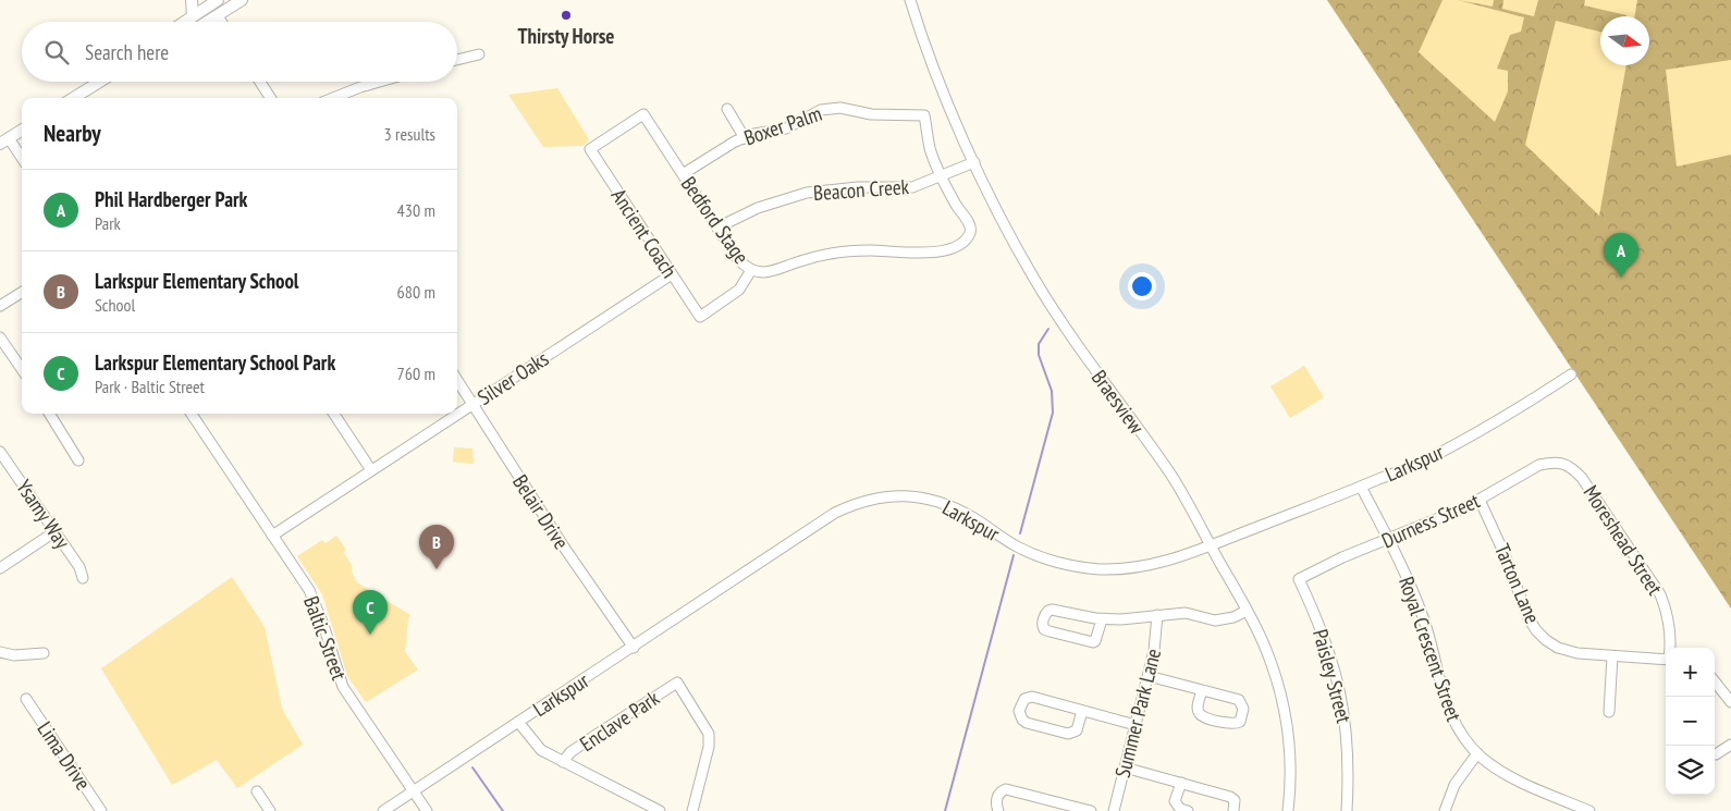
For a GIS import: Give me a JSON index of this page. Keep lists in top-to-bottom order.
{
  "streets": {
    "street": [
      "Boxer Palm",
      "Beacon Creek",
      "Bedford Stage",
      "Ancient Coach",
      "Silver Oaks",
      "Braesview",
      "Larkspur",
      "Belair Drive",
      "Ysamy Way",
      "Durness Street",
      "Moreshead Street",
      "Tarton Lane",
      "Baltic Street",
      "Royal Crescent Street",
      "Paisley Street",
      "Summer Park Lane",
      "Enclave Park",
      "Lima Drive"
    ]
  },
  "crossings": [
    ["Boxer Palm", "Beacon Creek"],
    ["Boxer Palm", "Bedford Stage"],
    ["Beacon Creek", "Bedford Stage"],
    ["Beacon Creek", "Braesview"],
    ["Bedford Stage", "Ancient Coach"],
    ["Ancient Coach", "Silver Oaks"],
    ["Silver Oaks", "Belair Drive"],
    ["Silver Oaks", "Baltic Street"],
    ["Braesview", "Larkspur"],
    ["Larkspur", "Belair Drive"],
    ["Larkspur", "Baltic Street"],
    ["Larkspur", "Royal Crescent Street"],
    ["Durness Street", "Moreshead Street"],
    ["Durness Street", "Tarton Lane"],
    ["Durness Street", "Royal Crescent Street"],
    ["Durness Street", "Paisley Street"]
  ],
  "places": ["Thirsty Horse"],
  "north": "right",
  "page": {
    "search": "Search here",
    "heading": ["Nearby", "3 results"],
    "list": [
      {
        "mark": "A",
        "name": "Phil Hardberger Park",
        "note": "Park",
        "value": "430 m"
      },
      {
        "mark": "B",
        "name": "Larkspur Elementary School",
        "note": "School",
        "value": "680 m"
      },
      {
        "mark": "C",
        "name": "Larkspur Elementary School Park",
        "note": "Park · Baltic Street",
        "value": "760 m"
      }
    ],
    "pins": ["A", "B", "C"],
    "map_buttons": ["+", "−"]
  }
}
